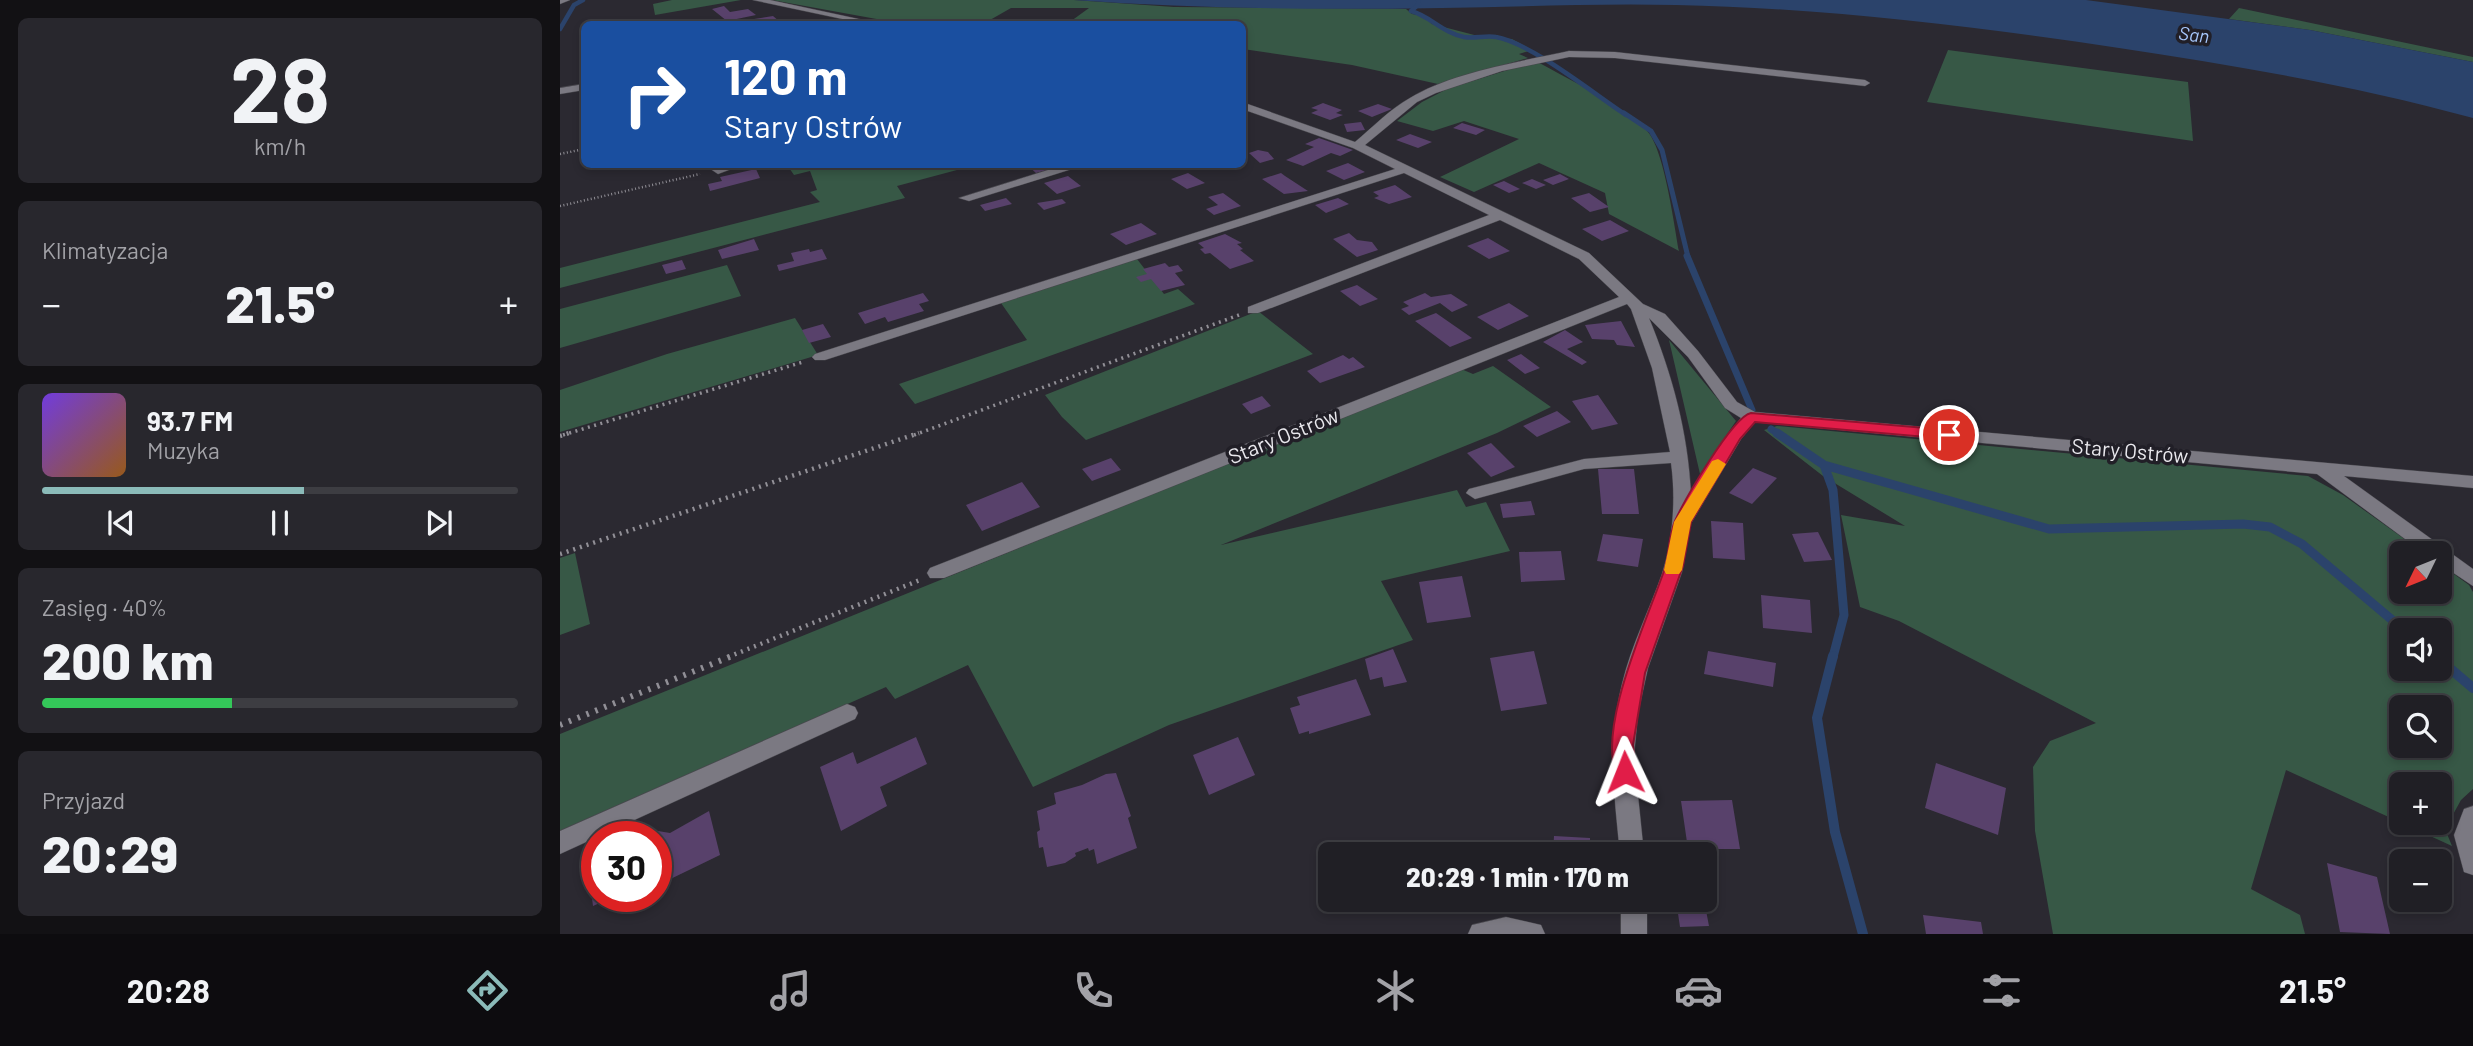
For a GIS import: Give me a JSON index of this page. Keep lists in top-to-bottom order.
{
  "streets": {
    "street": ["Stary Ostrów"]
  },
  "water": ["San"],
  "north": "bottom left",
  "page": {
    "tile": [
      ["28", "km/h"],
      "Klimatyzacja",
      ["Zasięg · 40%", "200 km"],
      ["Przyjazd", "20:29"]
    ],
    "turn": ["120 m", "Stary Ostrów"],
    "heat": ["−", "21.5°", "+"],
    "song": ["93.7 FM", "Muzyka"],
    "map_buttons": ["+", "−"],
    "limit": "30",
    "trip": "20:29 · 1 min · 170 m",
    "tabs": ["20:28", "21.5°"]
  }
}
